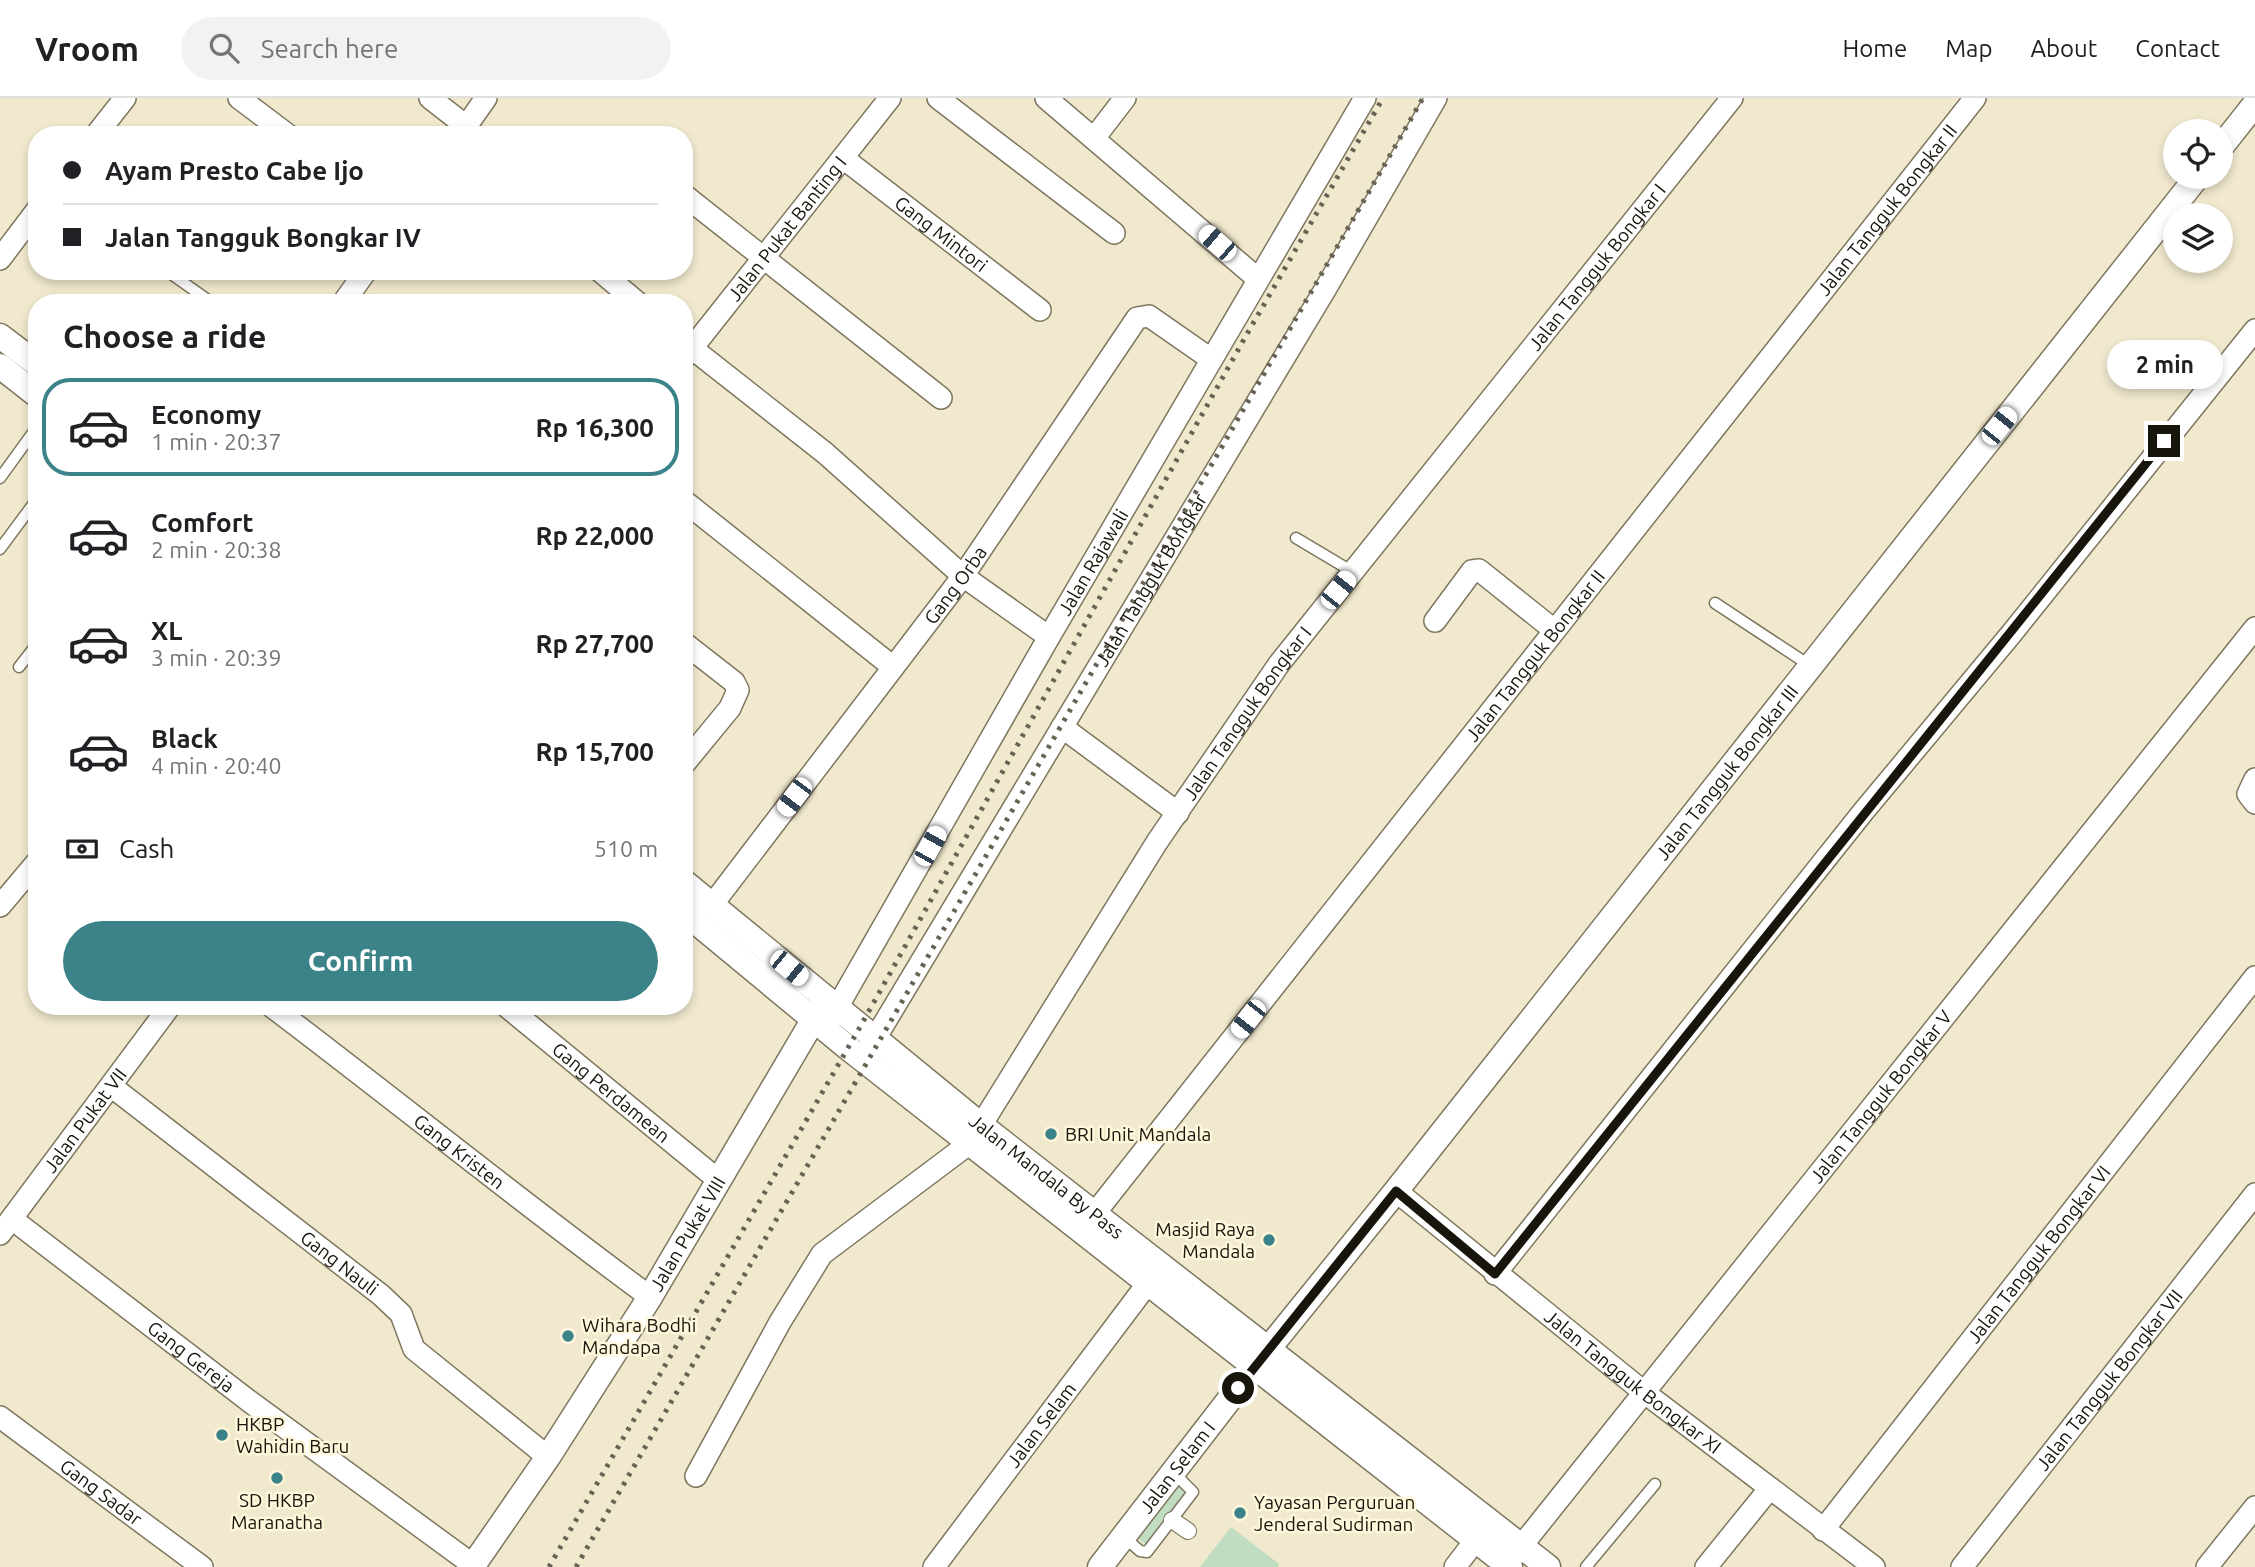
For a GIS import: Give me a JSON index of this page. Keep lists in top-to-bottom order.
{
  "streets": {
    "street": [
      "Jalan Tangguk Bongkar II",
      "Jalan Pukat Banting I",
      "Gang Mintori",
      "Jalan Tangguk Bongkar I",
      "Jalan Rajawali",
      "Jalan Tangguk Bongkar",
      "Gang Orba",
      "Jalan Tangguk Bongkar III",
      "Gang Perdamean",
      "Jalan Tangguk Bongkar V",
      "Jalan Pukat VII",
      "Gang Kristen",
      "Jalan Mandala By Pass",
      "Jalan Pukat VIII",
      "Jalan Tangguk Bongkar VI",
      "Gang Nauli",
      "Gang Gereja",
      "Jalan Tangguk Bongkar VII",
      "Jalan Tangguk Bongkar XI",
      "Jalan Selam",
      "Jalan Selam I",
      "Gang Sadar"
    ]
  },
  "crossings": [
    ["Jalan Tangguk Bongkar II", "Jalan Mandala By Pass"],
    ["Jalan Pukat Banting I", "Gang Mintori"],
    ["Jalan Tangguk Bongkar I", "Jalan Mandala By Pass"],
    ["Jalan Rajawali", "Jalan Mandala By Pass"],
    ["Jalan Rajawali", "Jalan Pukat VIII"],
    ["Jalan Tangguk Bongkar", "Jalan Mandala By Pass"],
    ["Gang Orba", "Jalan Mandala By Pass"],
    ["Jalan Tangguk Bongkar III", "Jalan Mandala By Pass"],
    ["Jalan Tangguk Bongkar III", "Jalan Tangguk Bongkar XI"],
    ["Jalan Tangguk Bongkar III", "Jalan Selam I"],
    ["Gang Perdamean", "Jalan Pukat VIII"],
    ["Jalan Tangguk Bongkar V", "Jalan Mandala By Pass"],
    ["Jalan Tangguk Bongkar V", "Jalan Tangguk Bongkar XI"],
    ["Jalan Pukat VII", "Gang Nauli"],
    ["Jalan Pukat VII", "Gang Gereja"],
    ["Gang Kristen", "Jalan Pukat VIII"],
    ["Jalan Mandala By Pass", "Jalan Pukat VIII"],
    ["Jalan Mandala By Pass", "Jalan Selam"],
    ["Jalan Mandala By Pass", "Jalan Selam I"],
    ["Jalan Pukat VIII", "Gang Nauli"],
    ["Jalan Pukat VIII", "Gang Gereja"],
    ["Jalan Tangguk Bongkar VI", "Jalan Tangguk Bongkar XI"]
  ],
  "places": [
    "BRI Unit Mandala",
    "Masjid Raya Mandala",
    "Wihara Bodhi Mandapa",
    "HKBP Wahidin Baru",
    "SD HKBP Maranatha",
    "Yayasan Perguruan Jenderal Sudirman"
  ],
  "page": {
    "header": "Vroom",
    "search": "Search here",
    "nav": [
      "Home",
      "Map",
      "About",
      "Contact"
    ],
    "banner": ["Ayam Presto Cabe Ijo", "Jalan Tangguk Bongkar IV"],
    "heading": "Choose a ride",
    "bubble": "2 min",
    "list": [
      {
        "name": "Economy",
        "note": "1 min · 20:37",
        "value": "Rp 16,300"
      },
      {
        "name": "Comfort",
        "note": "2 min · 20:38",
        "value": "Rp 22,000"
      },
      {
        "name": "XL",
        "note": "3 min · 20:39",
        "value": "Rp 27,700"
      },
      {
        "name": "Black",
        "note": "4 min · 20:40",
        "value": "Rp 15,700"
      }
    ],
    "pay": ["Cash", "510 m"],
    "buttons": "Confirm"
  }
}
